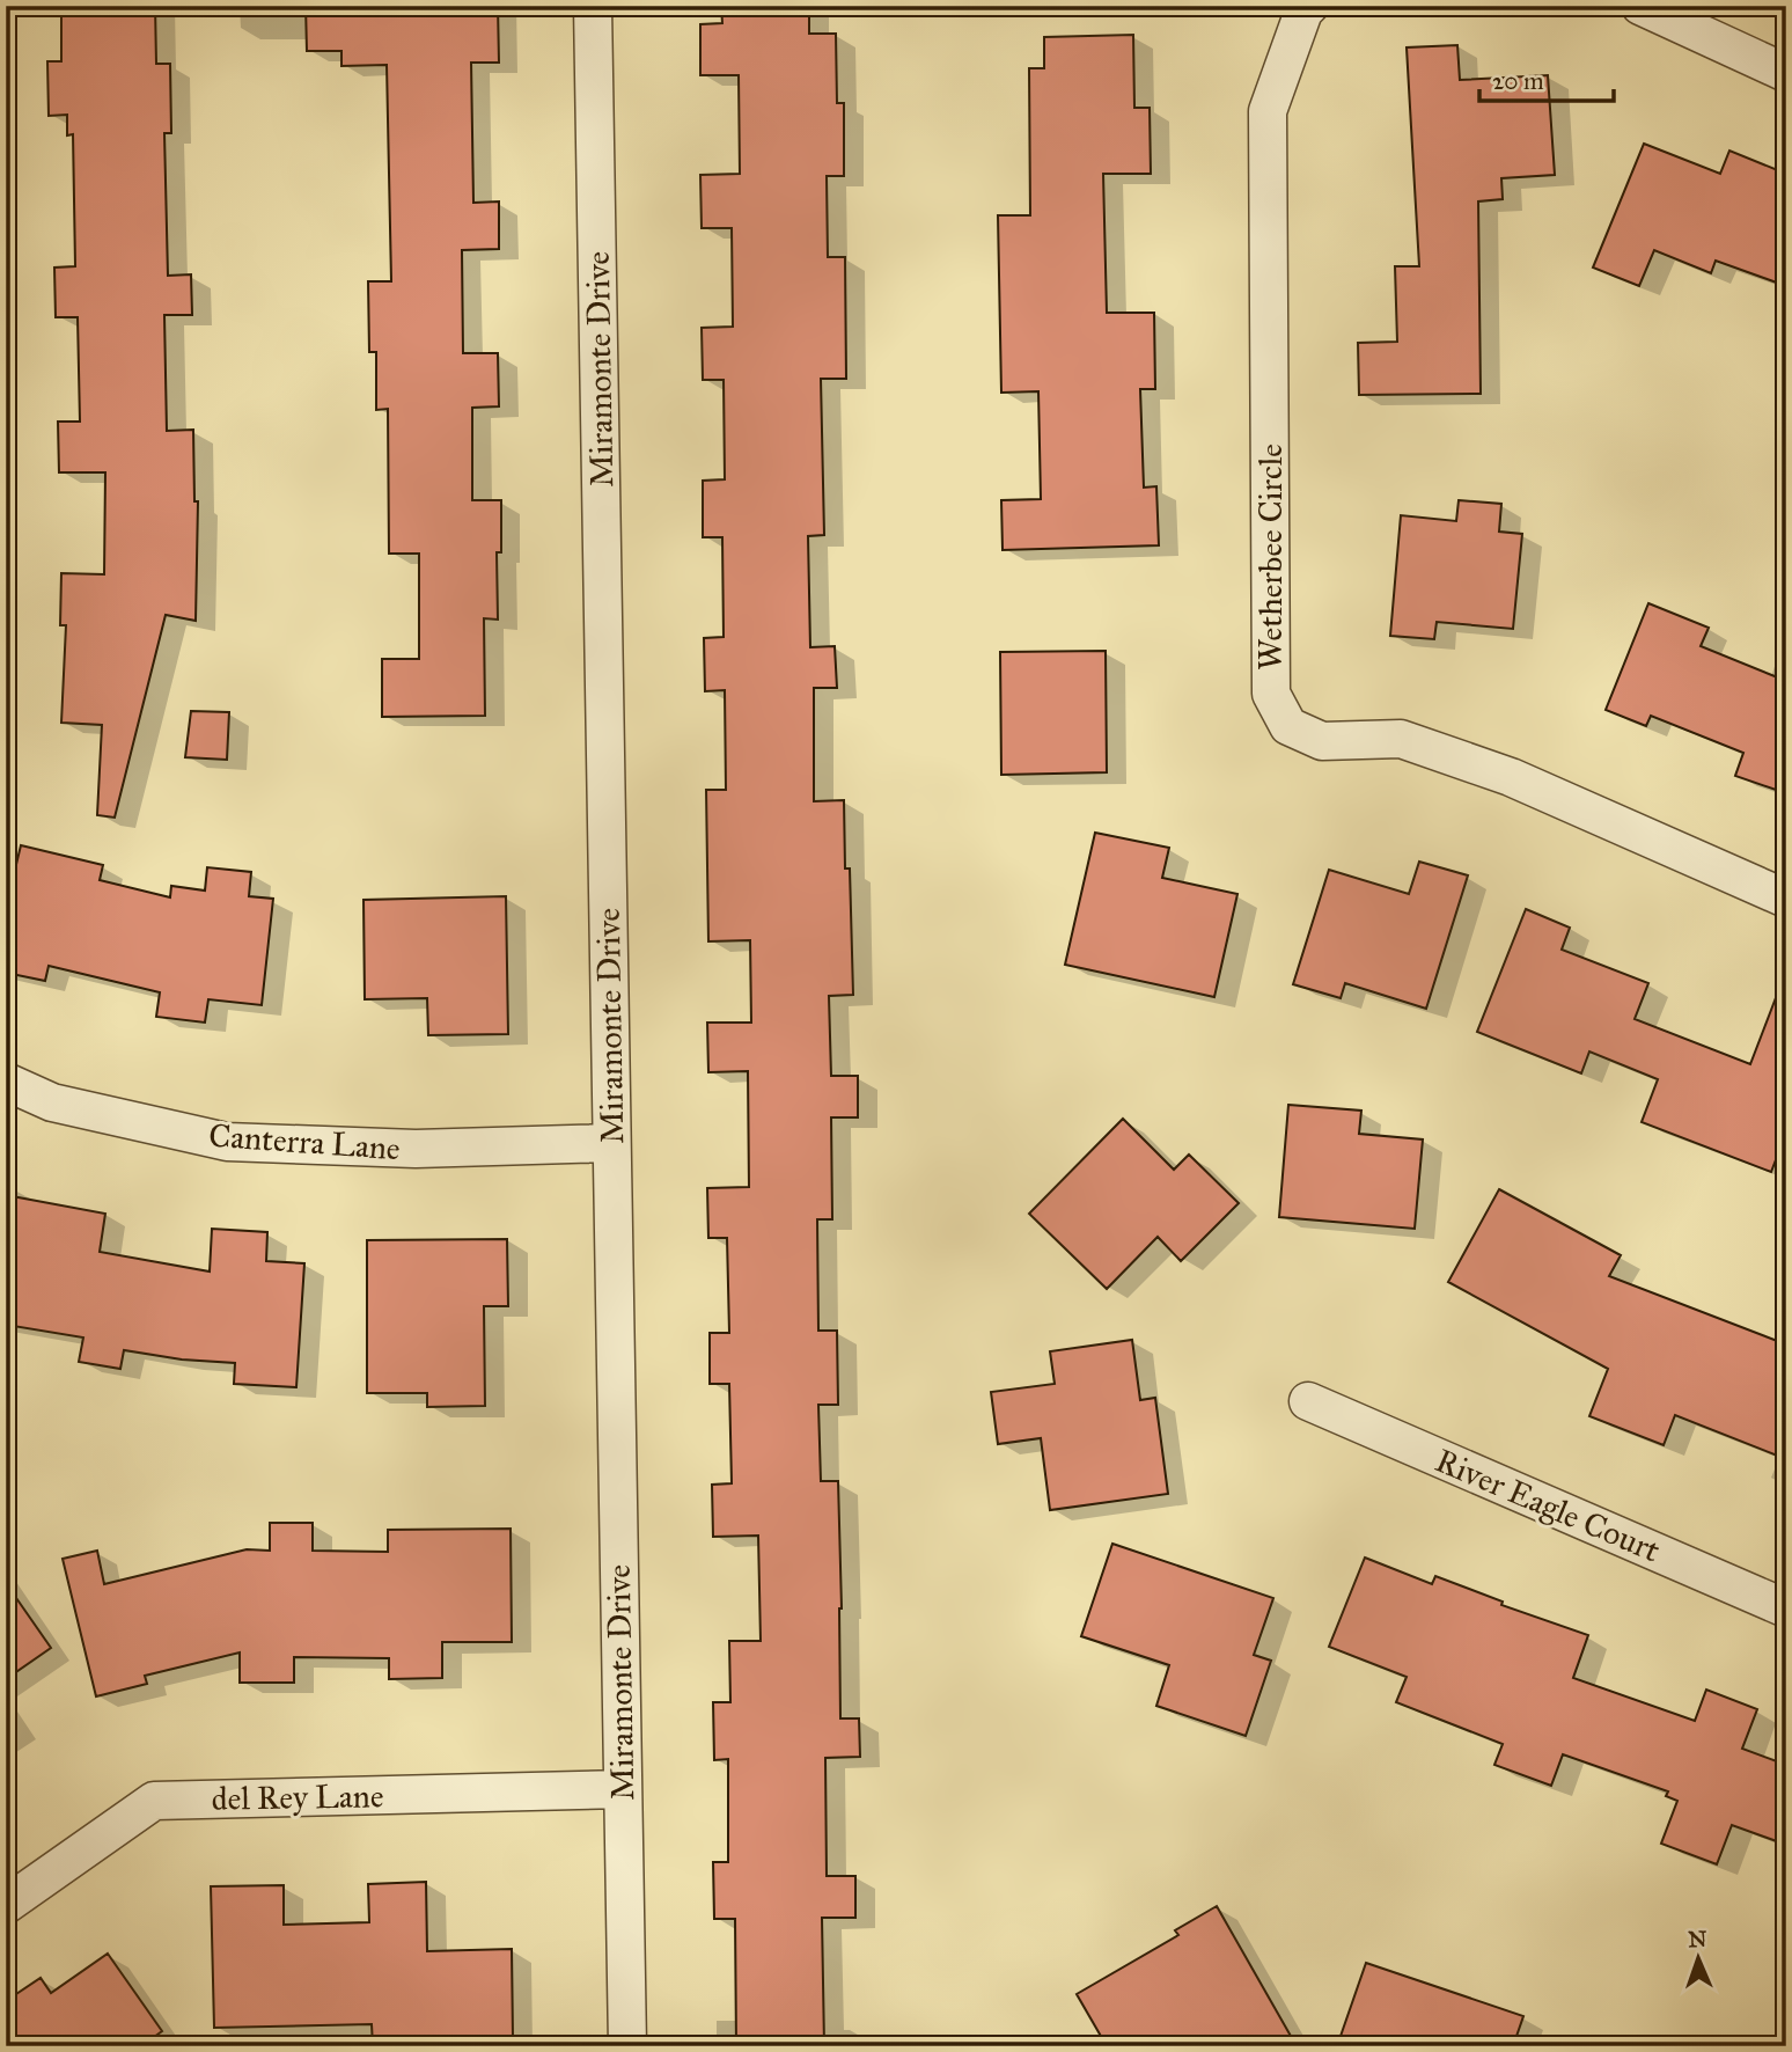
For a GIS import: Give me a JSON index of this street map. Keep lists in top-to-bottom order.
{
  "streets": {
    "street": [
      "Miramonte Drive",
      "Wetherbee Circle",
      "Canterra Lane",
      "River Eagle Court",
      "del Rey Lane"
    ]
  },
  "crossings": [
    ["Miramonte Drive", "Canterra Lane"],
    ["Miramonte Drive", "del Rey Lane"]
  ],
  "scale_bar": "20 m",
  "north": "top"
}
